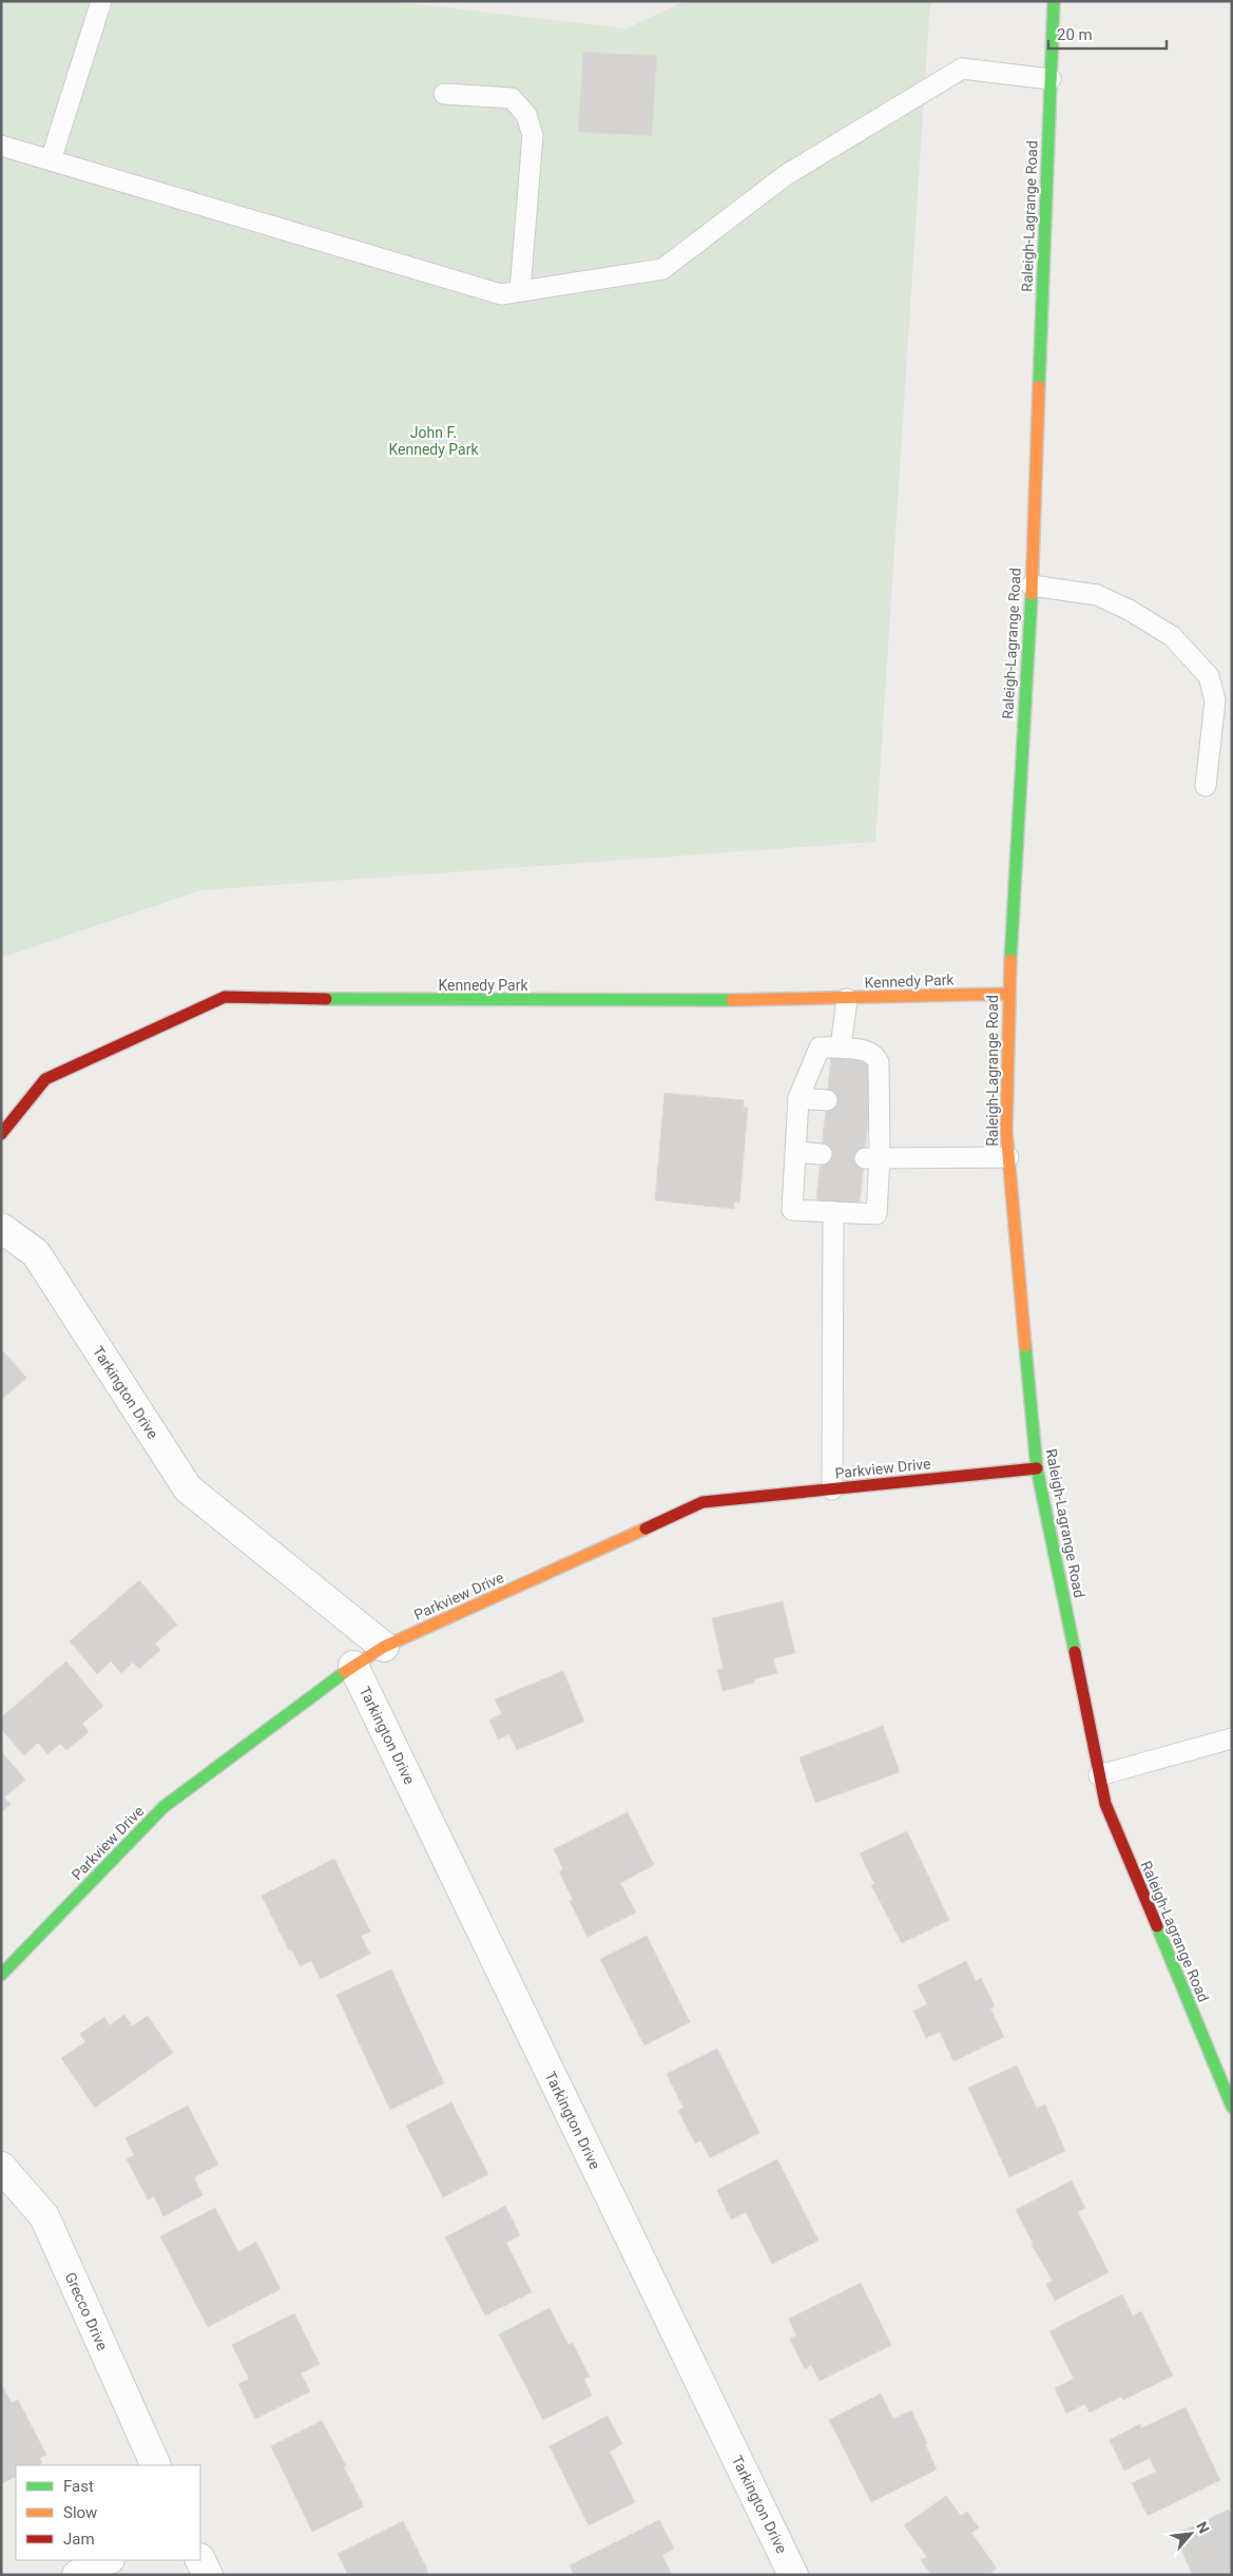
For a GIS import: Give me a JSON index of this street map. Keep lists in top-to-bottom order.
{
  "streets": {
    "street": [
      "Raleigh-Lagrange Road",
      "Kennedy Park",
      "Tarkington Drive",
      "Parkview Drive",
      "Grecco Drive"
    ]
  },
  "crossings": [
    ["Raleigh-Lagrange Road", "Kennedy Park"],
    ["Raleigh-Lagrange Road", "Parkview Drive"],
    ["Tarkington Drive", "Parkview Drive"]
  ],
  "parks": ["John F. Kennedy Park"],
  "legend": ["Fast", "Slow", "Jam"],
  "scale_bar": "20 m",
  "north": "top right"
}
